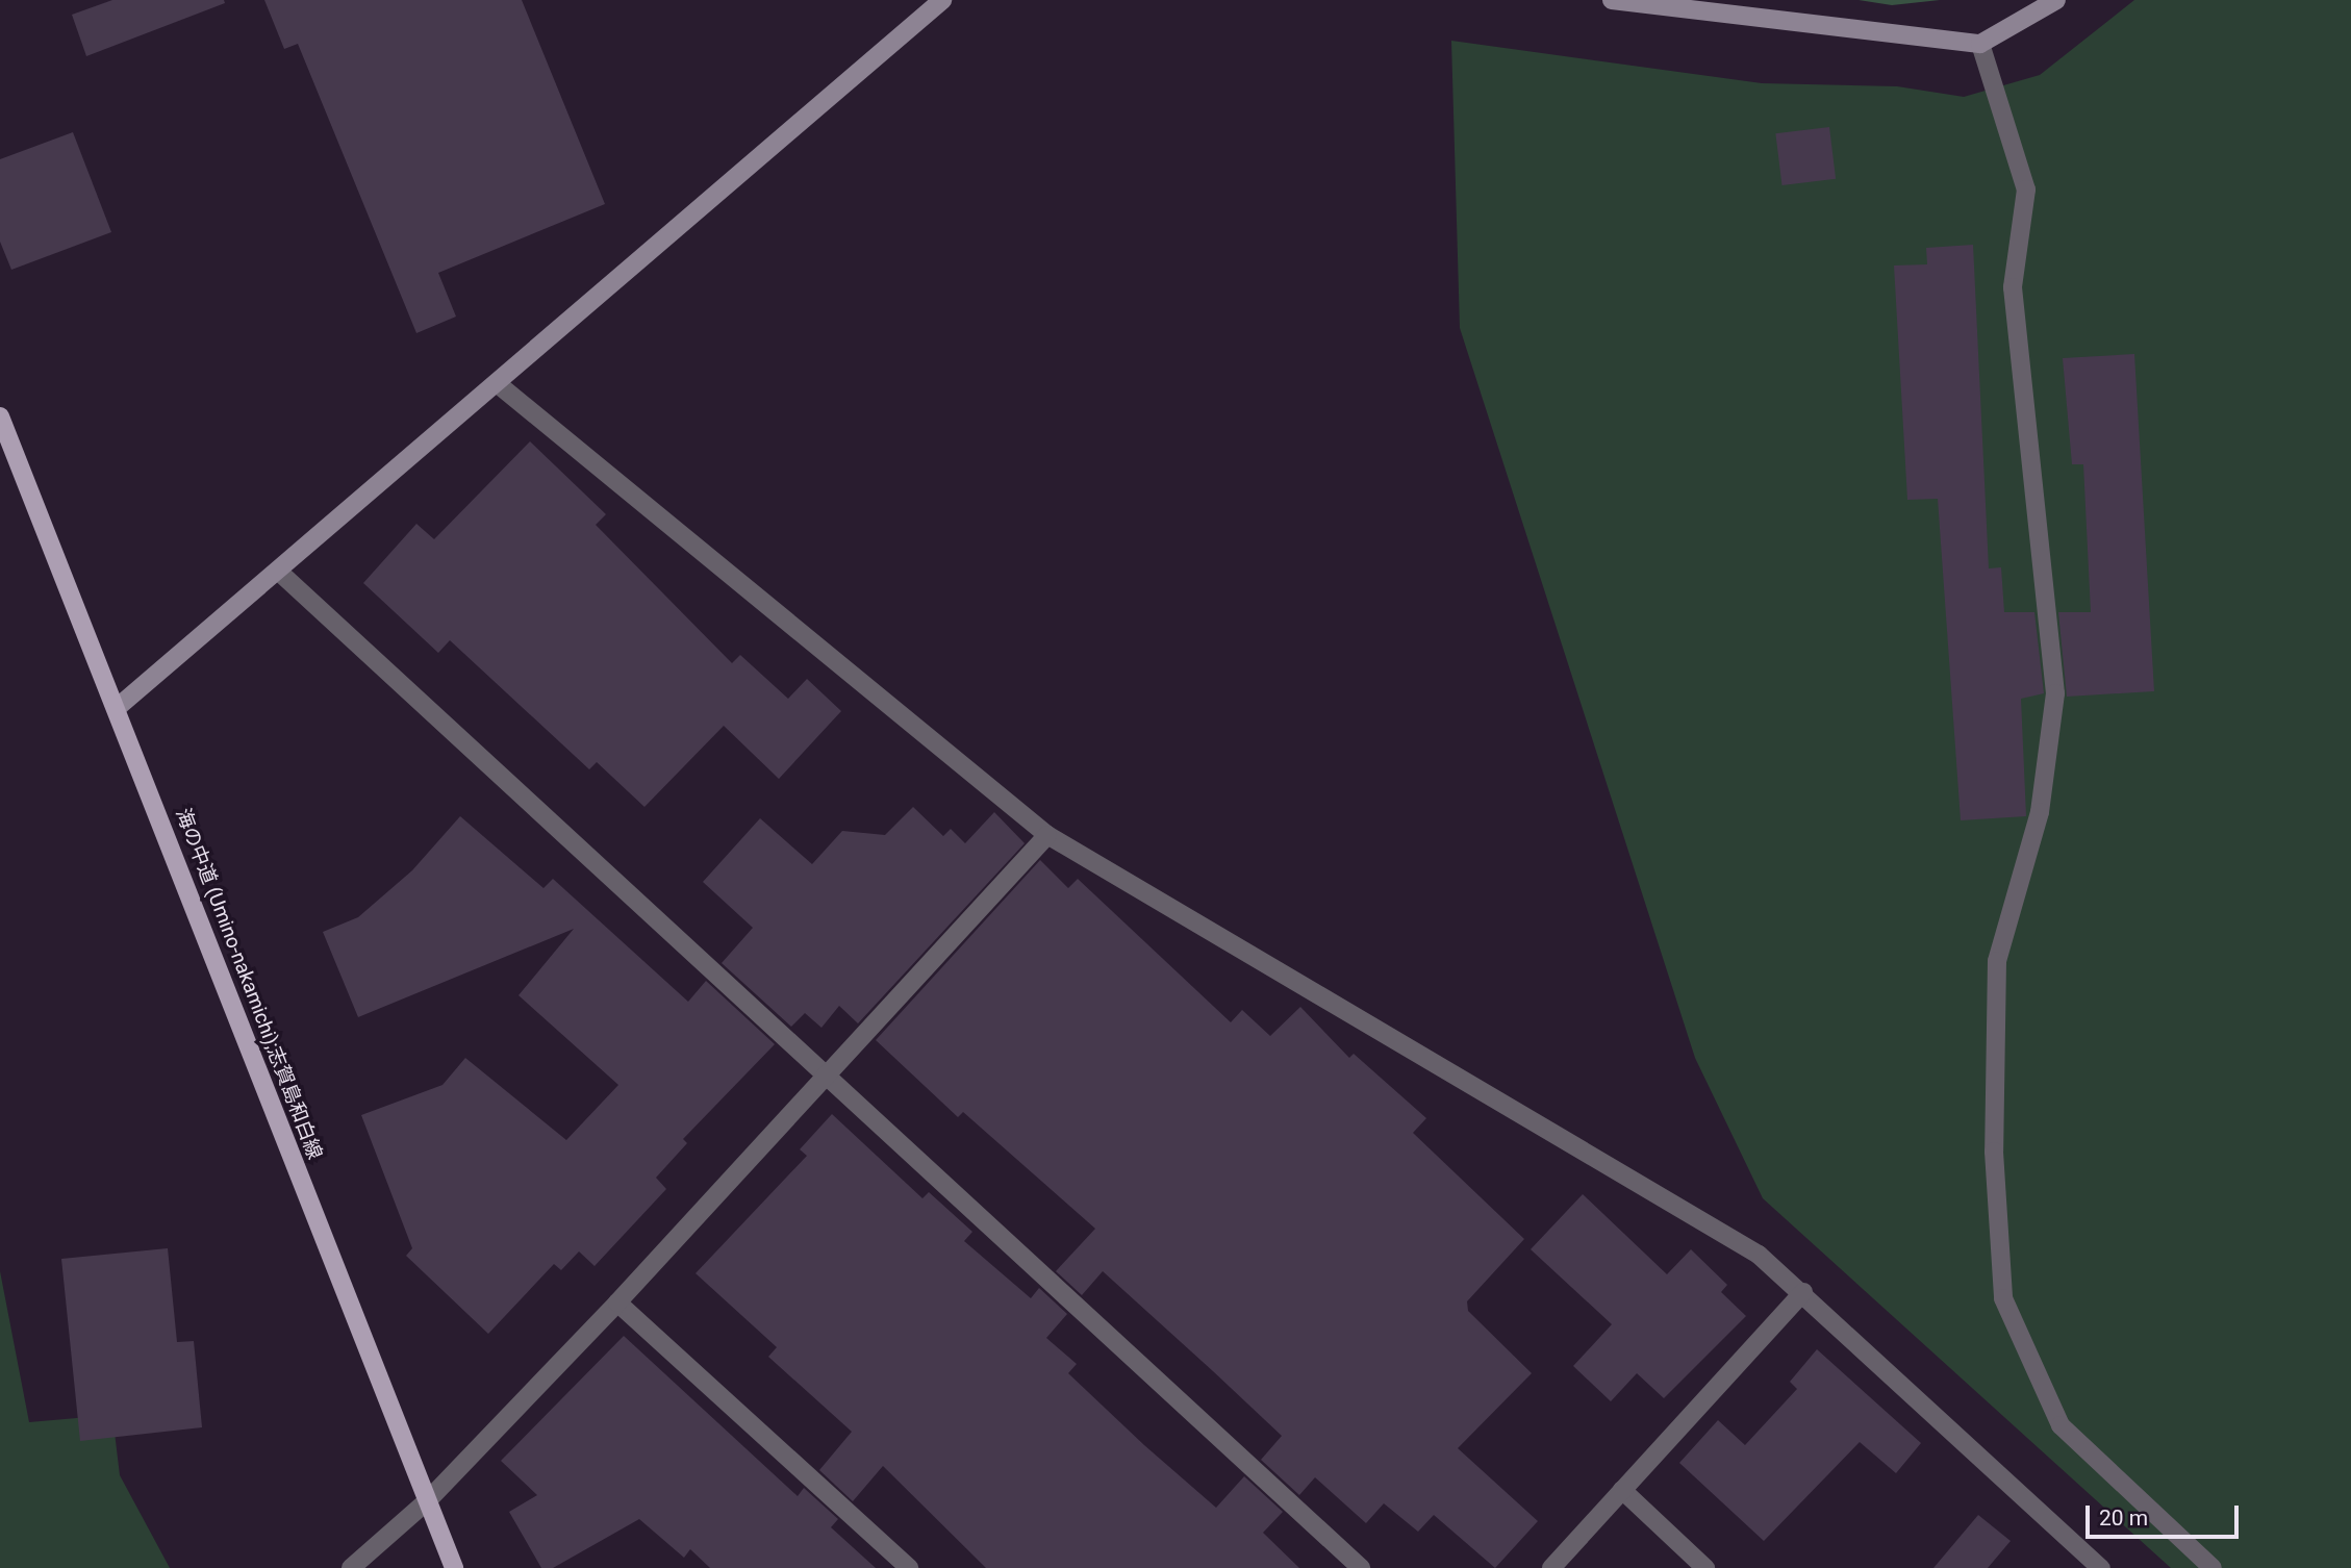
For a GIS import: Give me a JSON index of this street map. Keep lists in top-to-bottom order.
{
  "streets": {
    "main road": ["海の中道 (Umino-nakamichi);志賀島和白線"]
  },
  "scale_bar": "20 m"
}
